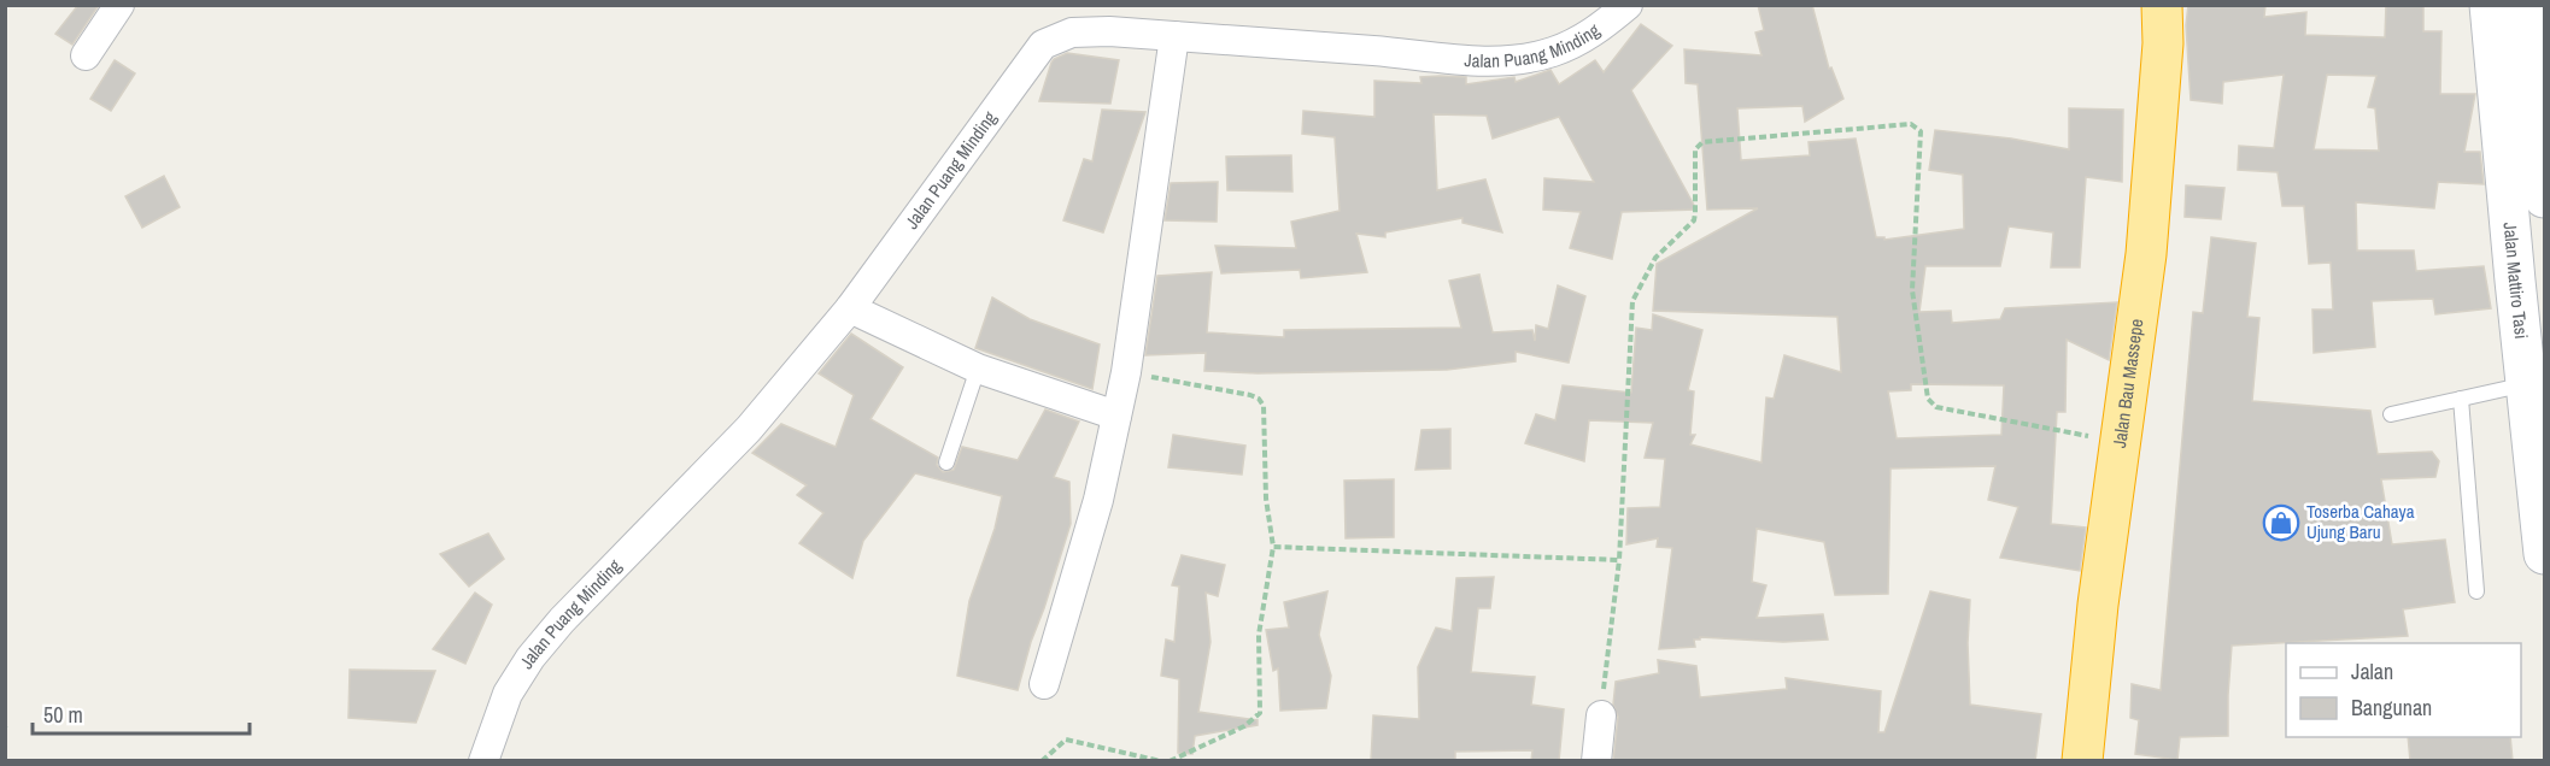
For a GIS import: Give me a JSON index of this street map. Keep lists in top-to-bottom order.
{
  "streets": {
    "highway": ["Jalan Bau Massepe"],
    "main road": ["Jalan Mattiro Tasi"],
    "street": ["Jalan Puang Minding"]
  },
  "places": {
    "shop": ["Toserba Cahaya Ujung Baru"]
  },
  "legend": ["Jalan", "Bangunan"],
  "scale_bar": "50 m"
}
